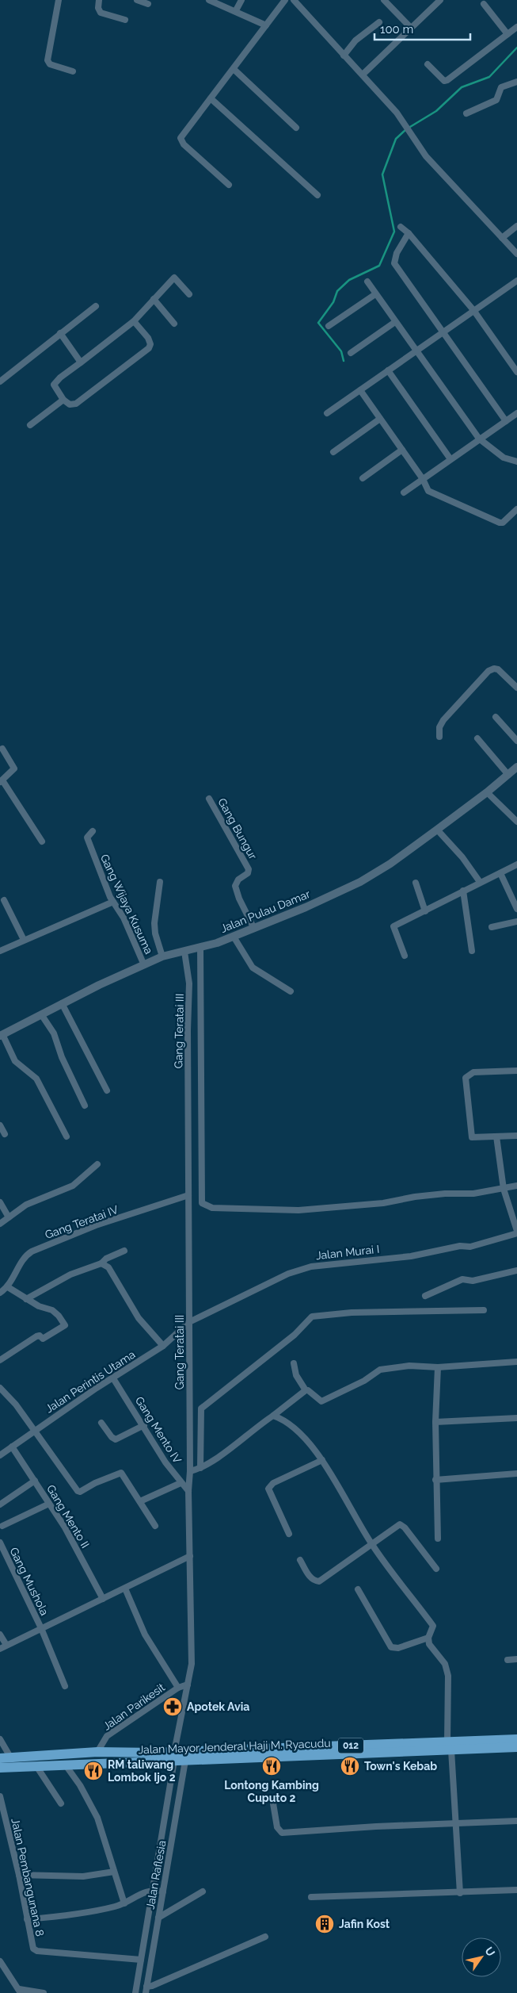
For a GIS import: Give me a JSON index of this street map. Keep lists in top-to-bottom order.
{
  "streets": {
    "main road": ["012", "Jalan Mayor Jenderal Haji M. Ryacudu"],
    "street": [
      "Gang Bungur",
      "Gang Wijaya Kusuma",
      "Jalan Pulau Damar",
      "Gang Teratai III",
      "Gang Teratai IV",
      "Jalan Murai I",
      "Jalan Perintis Utama",
      "Gang Mento IV",
      "Gang Mento II",
      "Gang Mushola",
      "Jalan Parikesit",
      "Jalan Raflesia",
      "Jalan Pembangunana 8"
    ]
  },
  "crossings": [
    ["Gang Bungur", "Jalan Pulau Damar"],
    ["Gang Wijaya Kusuma", "Jalan Pulau Damar"],
    ["Jalan Pulau Damar", "Gang Teratai III"],
    ["Gang Teratai III", "Gang Teratai IV"],
    ["Gang Teratai III", "Jalan Murai I"],
    ["Gang Teratai III", "Jalan Perintis Utama"],
    ["Gang Teratai III", "Gang Mento IV"],
    ["Gang Teratai III", "Jalan Parikesit"],
    ["Gang Teratai III", "Jalan Mayor Jenderal Haji M. Ryacudu"],
    ["Gang Teratai III", "Jalan Raflesia"],
    ["Jalan Murai I", "Jalan Perintis Utama"],
    ["Jalan Perintis Utama", "Gang Mento IV"],
    ["Jalan Perintis Utama", "Gang Mento II"],
    ["Jalan Parikesit", "Jalan Mayor Jenderal Haji M. Ryacudu"],
    ["Jalan Mayor Jenderal Haji M. Ryacudu", "Jalan Raflesia"],
    ["Jalan Raflesia", "Jalan Pembangunana 8"]
  ],
  "places": {
    "pharmacy": ["Apotek Avia"],
    "restaurant": ["Lontong Kambing Cuputo 2", "Town's Kebab", "RM taliwang Lombok Ijo 2"],
    "building": ["Jafin Kost"]
  },
  "scale_bar": "100 m",
  "north": "top right"
}
